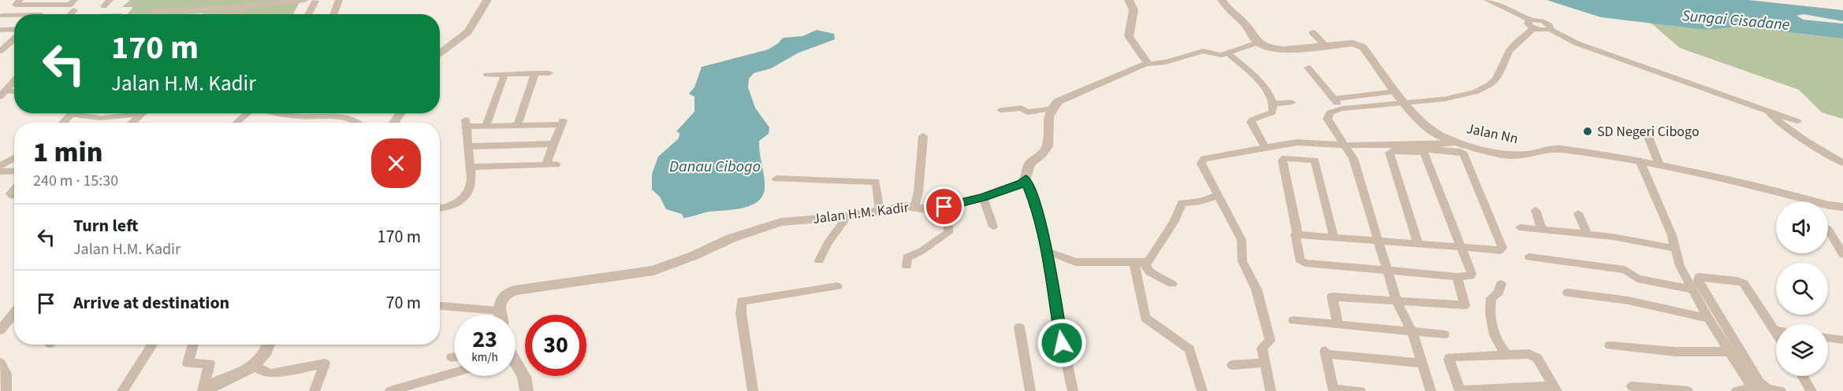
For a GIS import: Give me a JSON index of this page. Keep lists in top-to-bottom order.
{
  "streets": {
    "street": ["Jalan Nn", "Jalan H.M. Kadir"]
  },
  "water": ["Sungai Cisadane", "Danau Cibogo"],
  "places": ["SD Negeri Cibogo"],
  "page": {
    "turn": ["170 m", "Jalan H.M. Kadir"],
    "heading": ["1 min", "240 m · 15:30"],
    "list": [
      {
        "name": "Turn left",
        "note": "Jalan H.M. Kadir",
        "value": "170 m"
      },
      {
        "name": "Arrive at destination",
        "value": "70 m"
      }
    ],
    "speed": "23 km/h",
    "limit": "30"
  }
}
